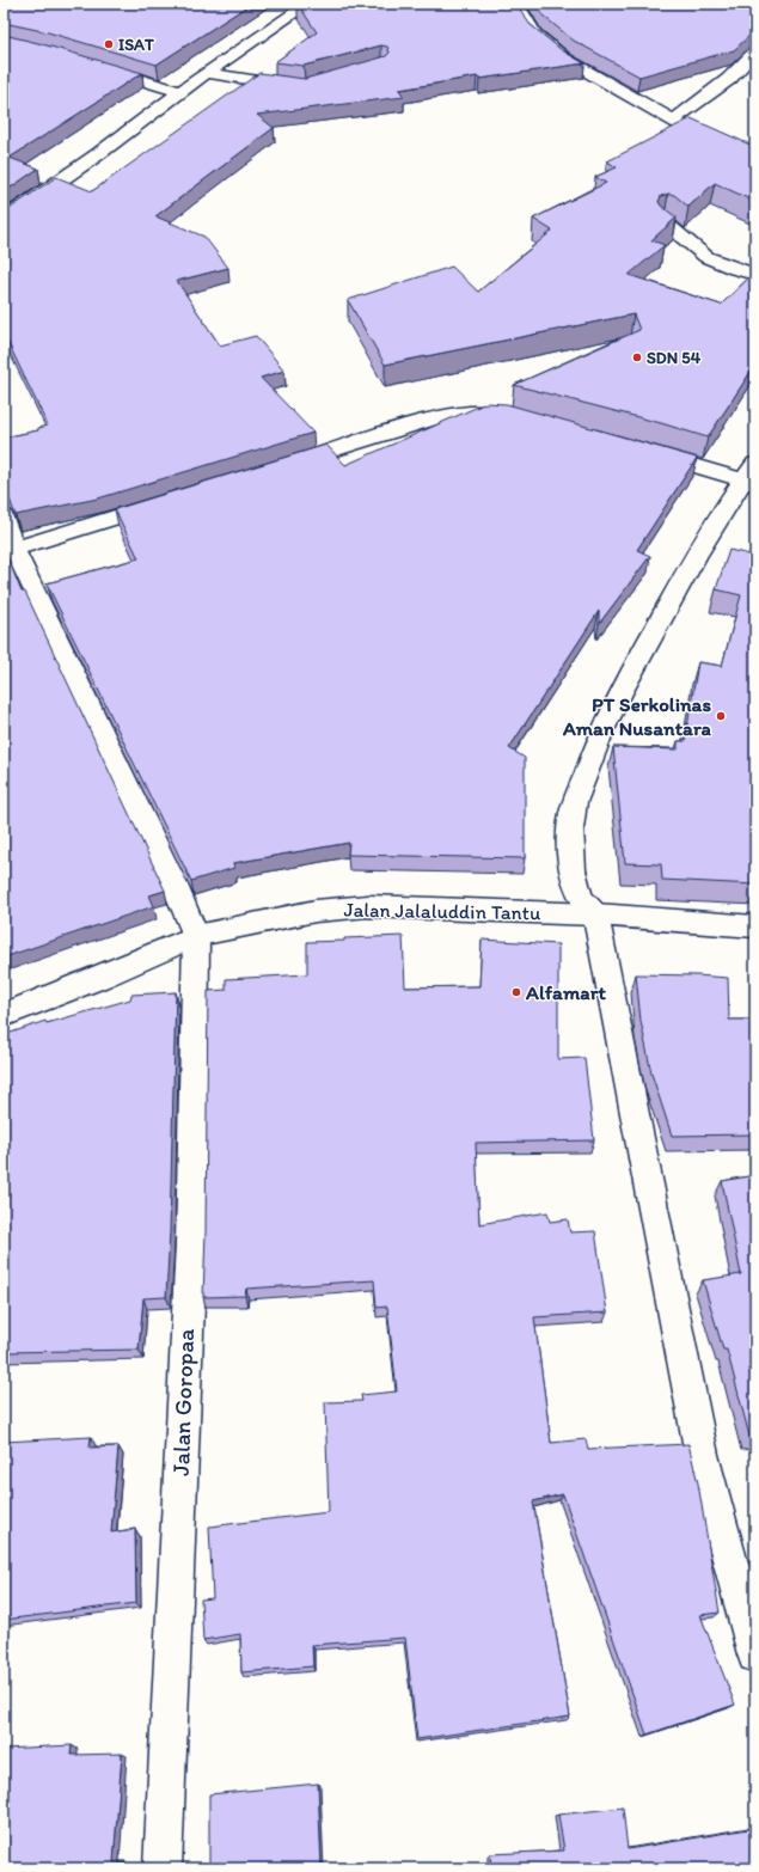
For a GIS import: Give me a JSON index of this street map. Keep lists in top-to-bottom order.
{
  "streets": {
    "main road": ["Jalan Jalaluddin Tantu", "Jalan Goropaa"]
  },
  "crossings": [
    ["Jalan Jalaluddin Tantu", "Jalan Goropaa"]
  ],
  "places": [
    "ISAT",
    "SDN 54",
    "PT Serkolinas Aman Nusantara",
    "Alfamart"
  ]
}
